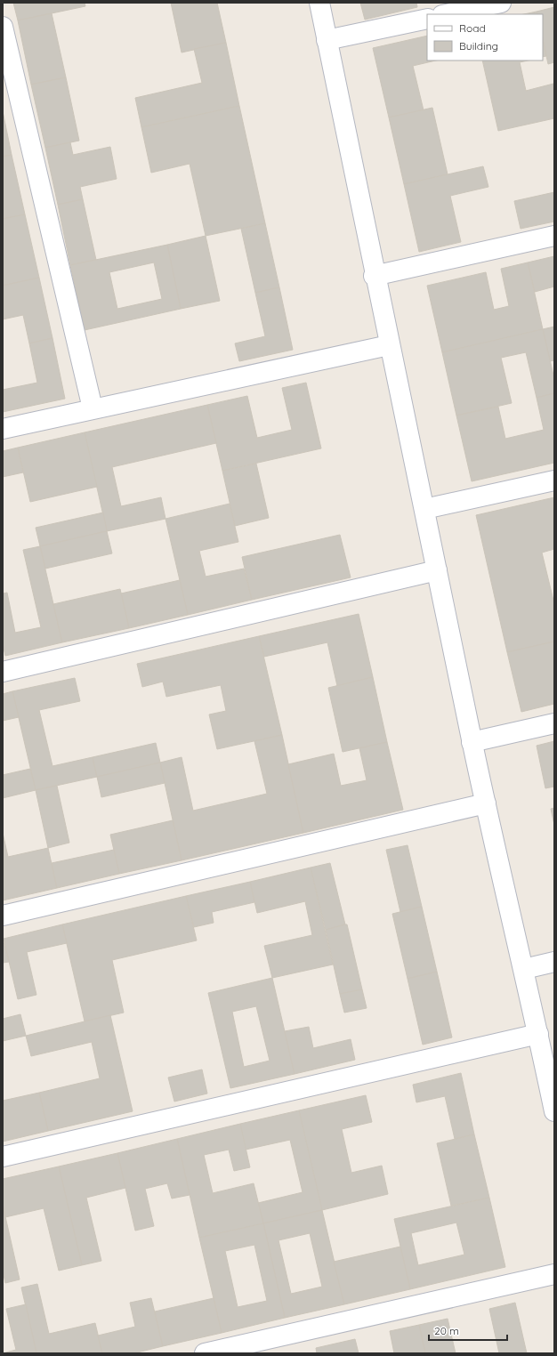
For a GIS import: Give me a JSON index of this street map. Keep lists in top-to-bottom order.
{
  "legend": ["Road", "Building"],
  "scale_bar": "20 m"
}
